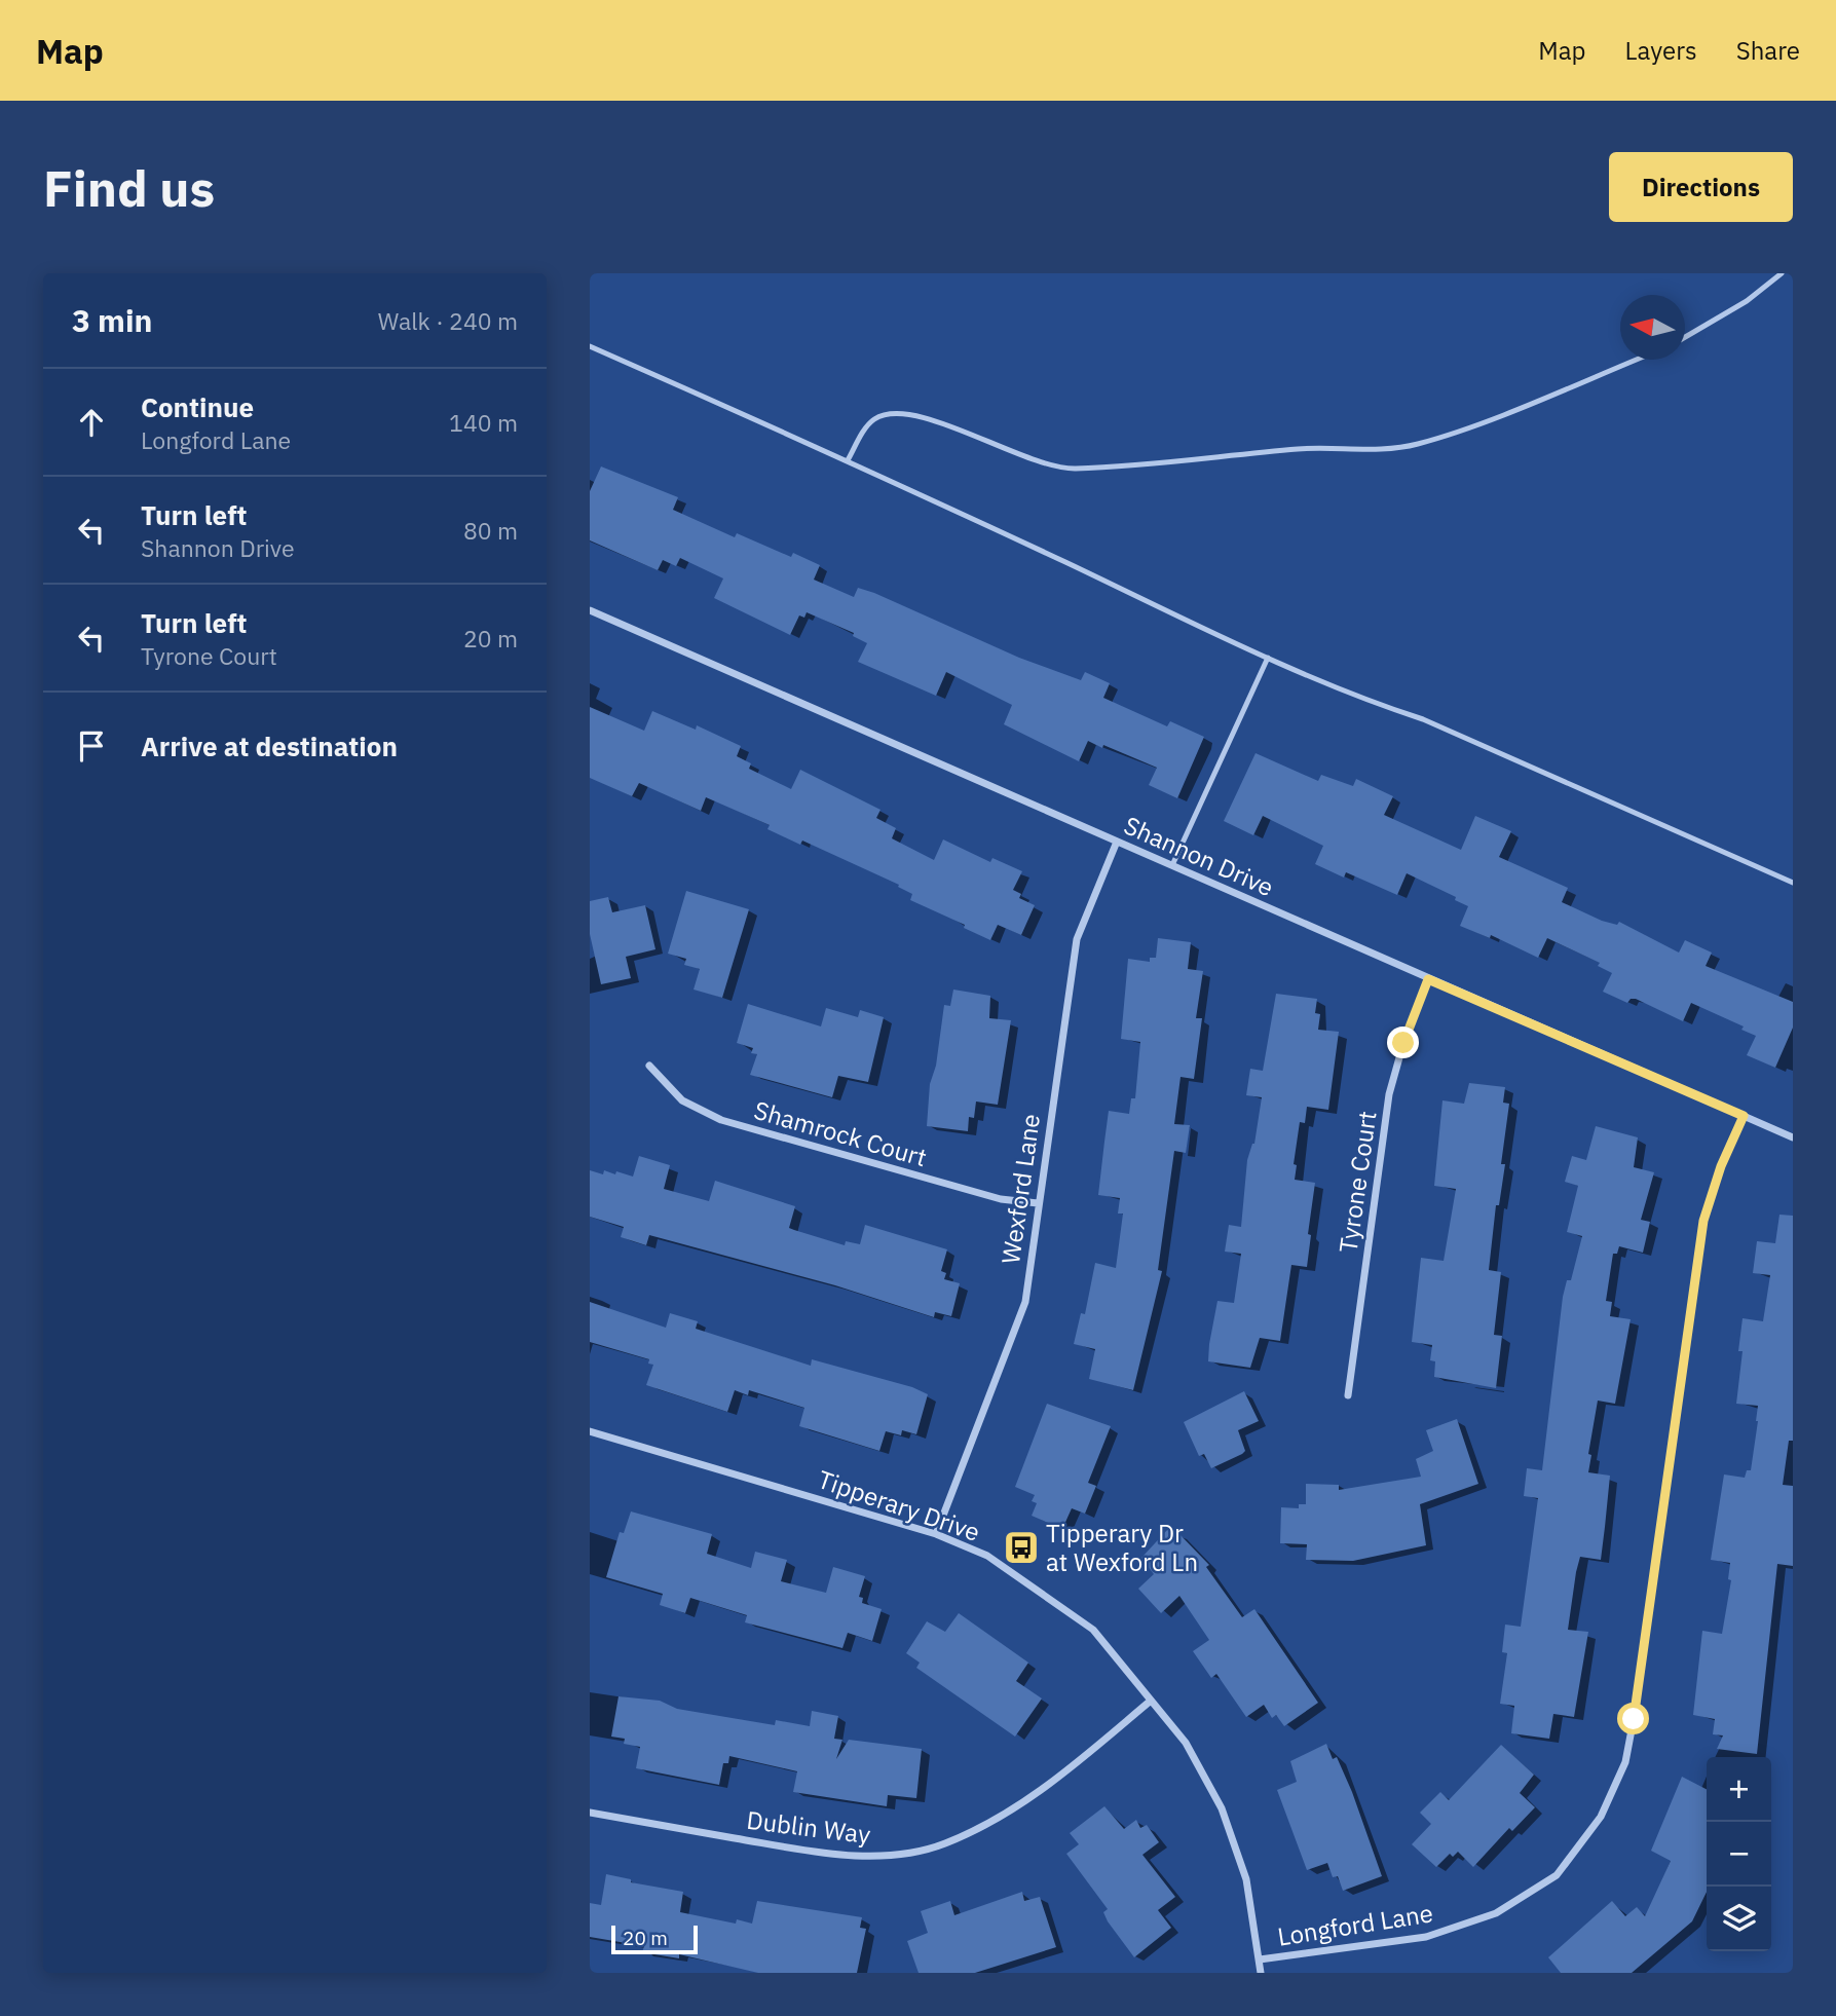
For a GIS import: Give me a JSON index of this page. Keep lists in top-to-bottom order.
{
  "streets": {
    "street": [
      "Shannon Drive",
      "Shamrock Court",
      "Tyrone Court",
      "Wexford Lane",
      "Tipperary Drive",
      "Dublin Way",
      "Longford Lane"
    ]
  },
  "crossings": [
    ["Shannon Drive", "Tyrone Court"],
    ["Shannon Drive", "Wexford Lane"],
    ["Shannon Drive", "Longford Lane"],
    ["Shamrock Court", "Wexford Lane"],
    ["Wexford Lane", "Tipperary Drive"],
    ["Tipperary Drive", "Dublin Way"],
    ["Tipperary Drive", "Longford Lane"]
  ],
  "places": {
    "bus stop": ["Tipperary Dr at Wexford Ln"]
  },
  "scale_bar": "20 m",
  "north": "left",
  "page": {
    "header": "Map",
    "nav": ["Map", "Layers", "Share"],
    "buttons": "Directions",
    "title": "Find us",
    "heading": ["3 min", "Walk · 240 m"],
    "list": [
      ["Continue", "Longford Lane", "140 m"],
      ["Turn left", "Shannon Drive", "80 m"],
      ["Turn left", "Tyrone Court", "20 m"],
      "Arrive at destination"
    ],
    "map_buttons": ["+", "−"],
    "scale": "20 m"
  }
}
